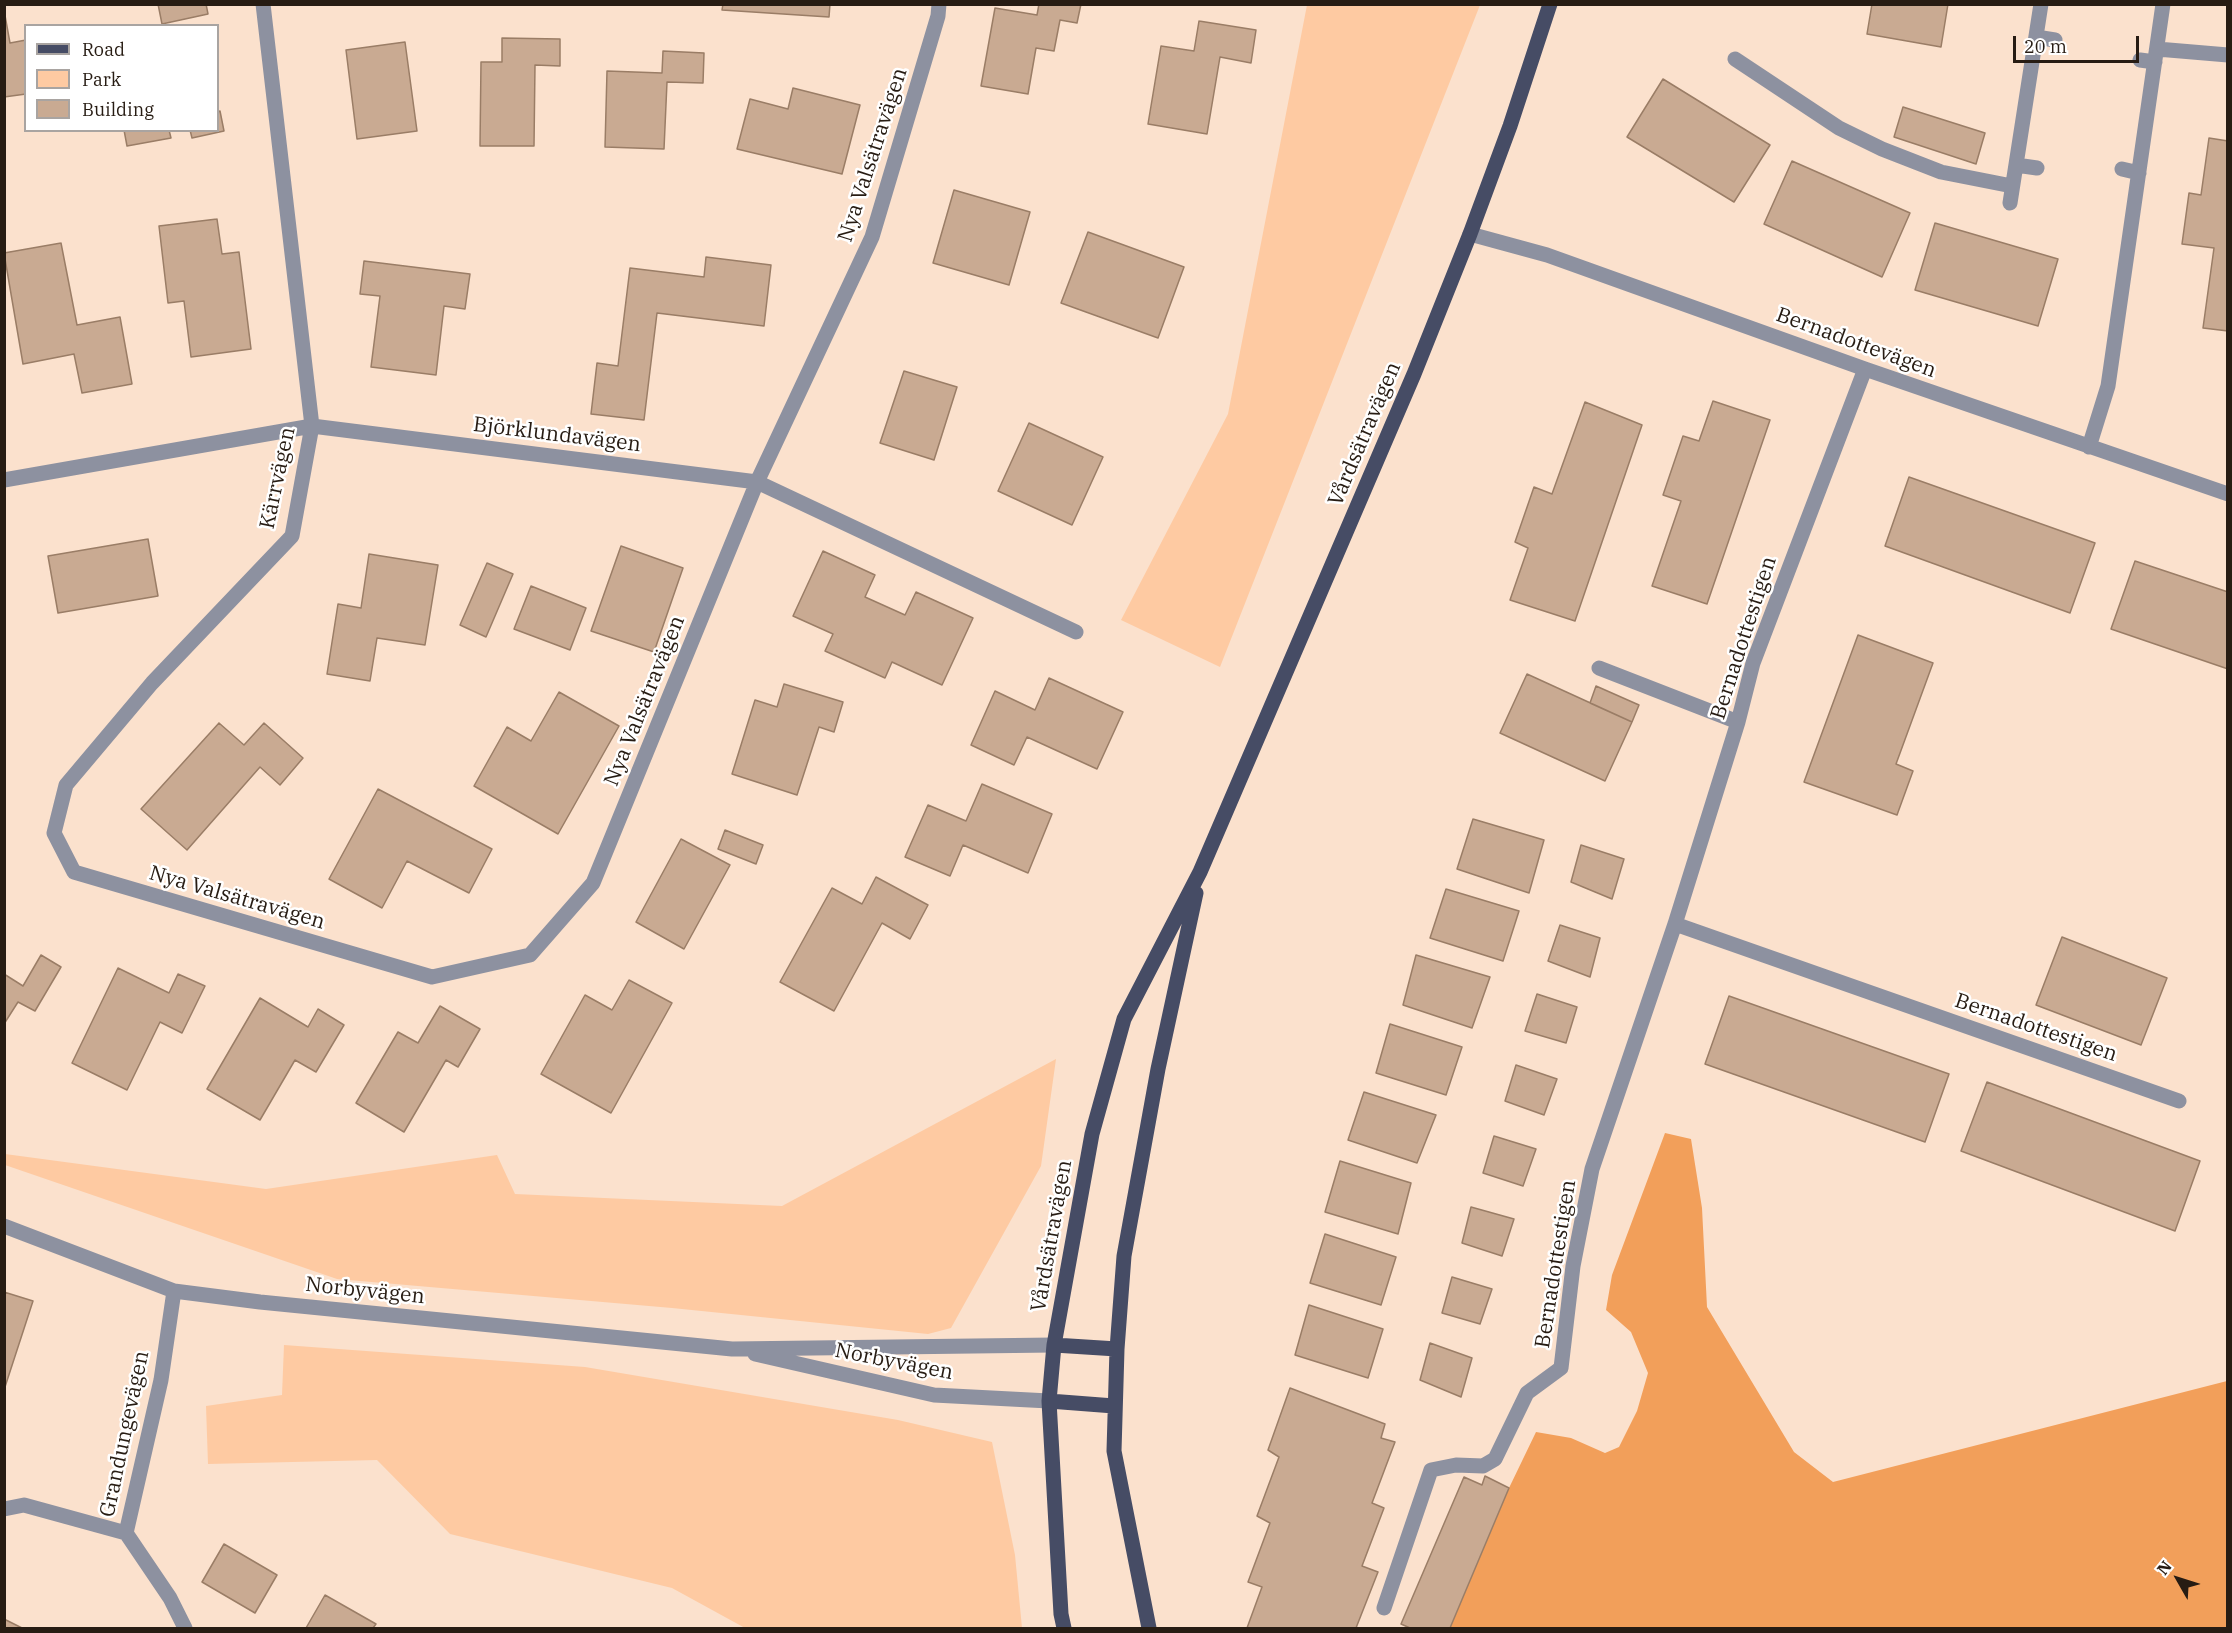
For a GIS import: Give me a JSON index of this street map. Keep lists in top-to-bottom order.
{
  "streets": {
    "main road": ["Vårdsätravägen"],
    "street": [
      "Nya Valsätravägen",
      "Bernadottevägen",
      "Björklundavägen",
      "Kärrvägen",
      "Bernadottestigen",
      "Norbyvägen",
      "Grandungevägen"
    ]
  },
  "crossings": [
    ["Nya Valsätravägen", "Björklundavägen"],
    ["Nya Valsätravägen", "Kärrvägen"],
    ["Bernadottevägen", "Vårdsätravägen"],
    ["Bernadottevägen", "Bernadottestigen"],
    ["Vårdsätravägen", "Norbyvägen"],
    ["Björklundavägen", "Kärrvägen"],
    ["Norbyvägen", "Grandungevägen"]
  ],
  "legend": ["Road", "Park", "Building"],
  "scale_bar": "20 m",
  "north": "top left"
}
